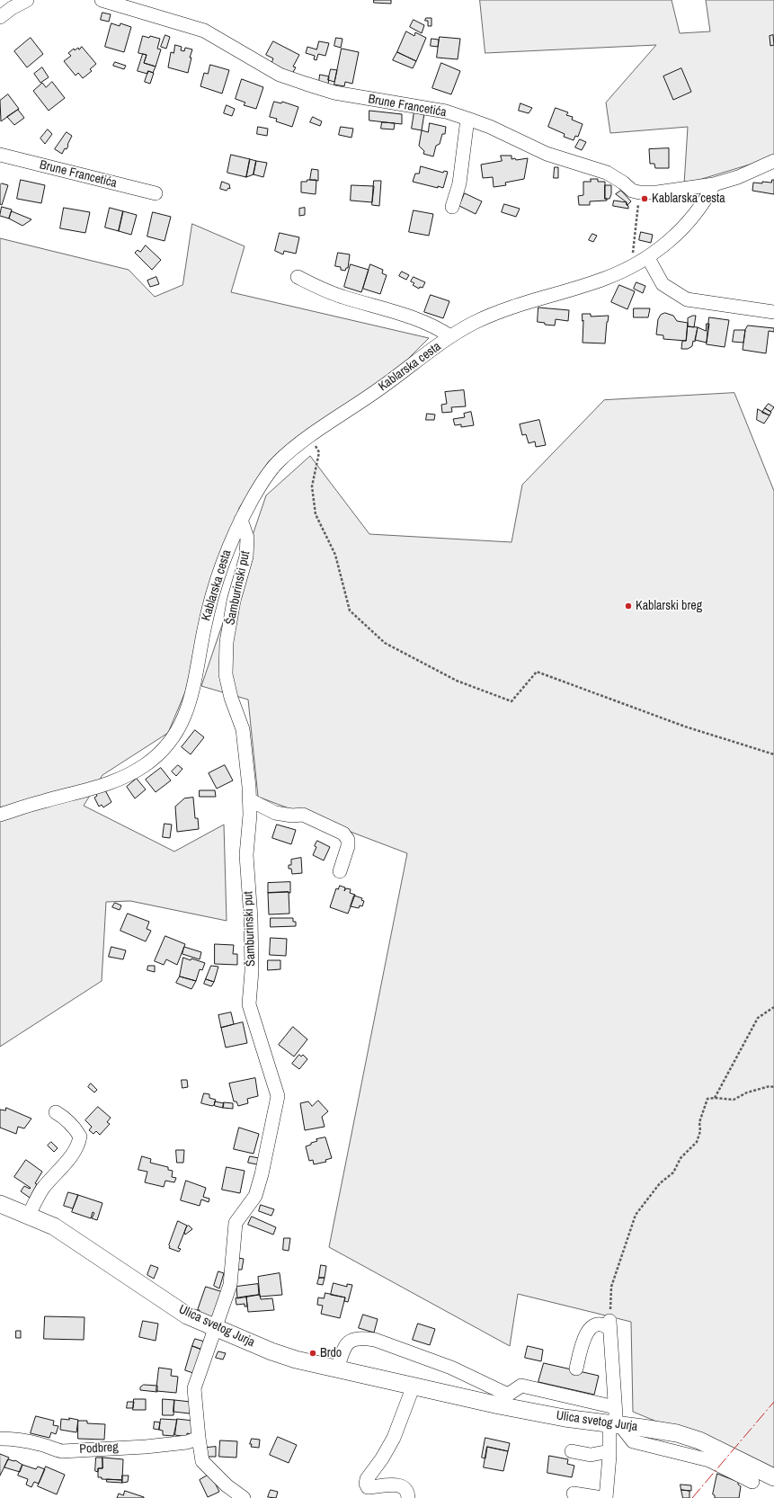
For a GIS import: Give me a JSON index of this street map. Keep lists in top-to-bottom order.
{
  "streets": {
    "main road": ["Ulica svetog Jurja"],
    "street": [
      "Brune Francetića",
      "Kablarska cesta",
      "Šamburinski put",
      "Podbreg"
    ]
  },
  "crossings": [
    ["Kablarska cesta", "Šamburinski put"],
    ["Šamburinski put", "Ulica svetog Jurja"]
  ],
  "places": ["Kablarska cesta", "Kablarski breg", "Brdo"]
}
